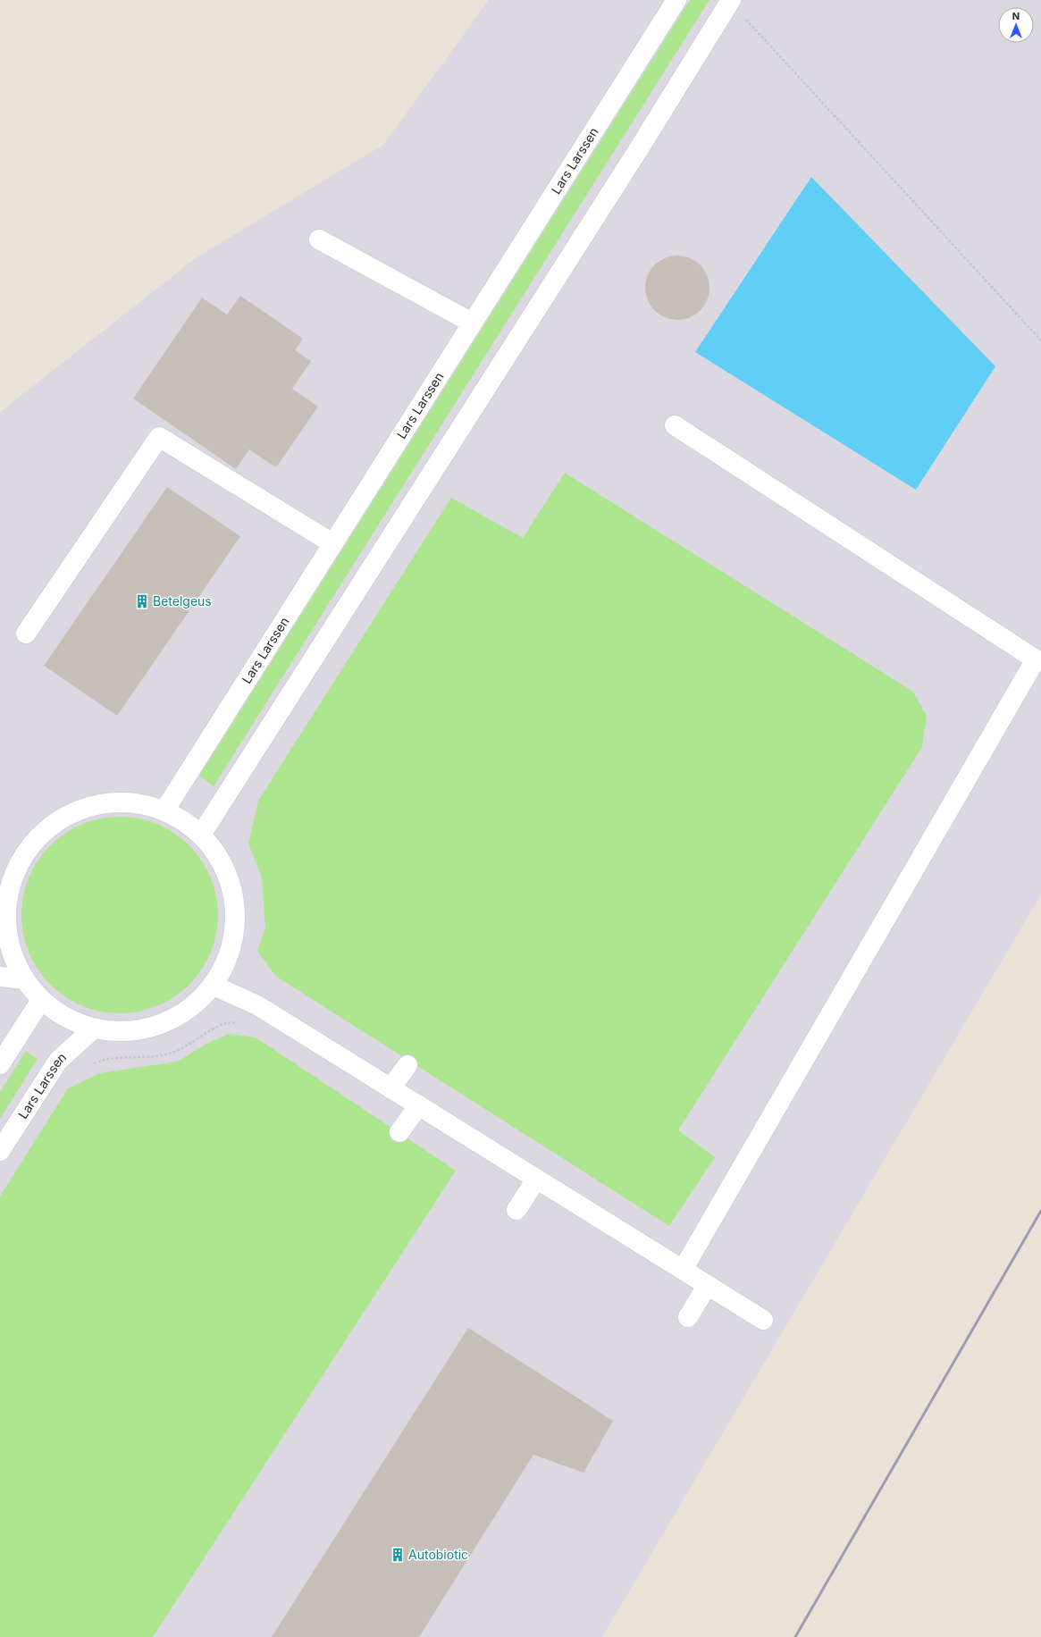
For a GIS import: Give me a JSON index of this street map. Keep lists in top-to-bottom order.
{
  "streets": {
    "street": ["Lars Larssen"]
  },
  "places": {
    "building": ["Betelgeus", "Autobiotic"]
  },
  "north": "top"
}
